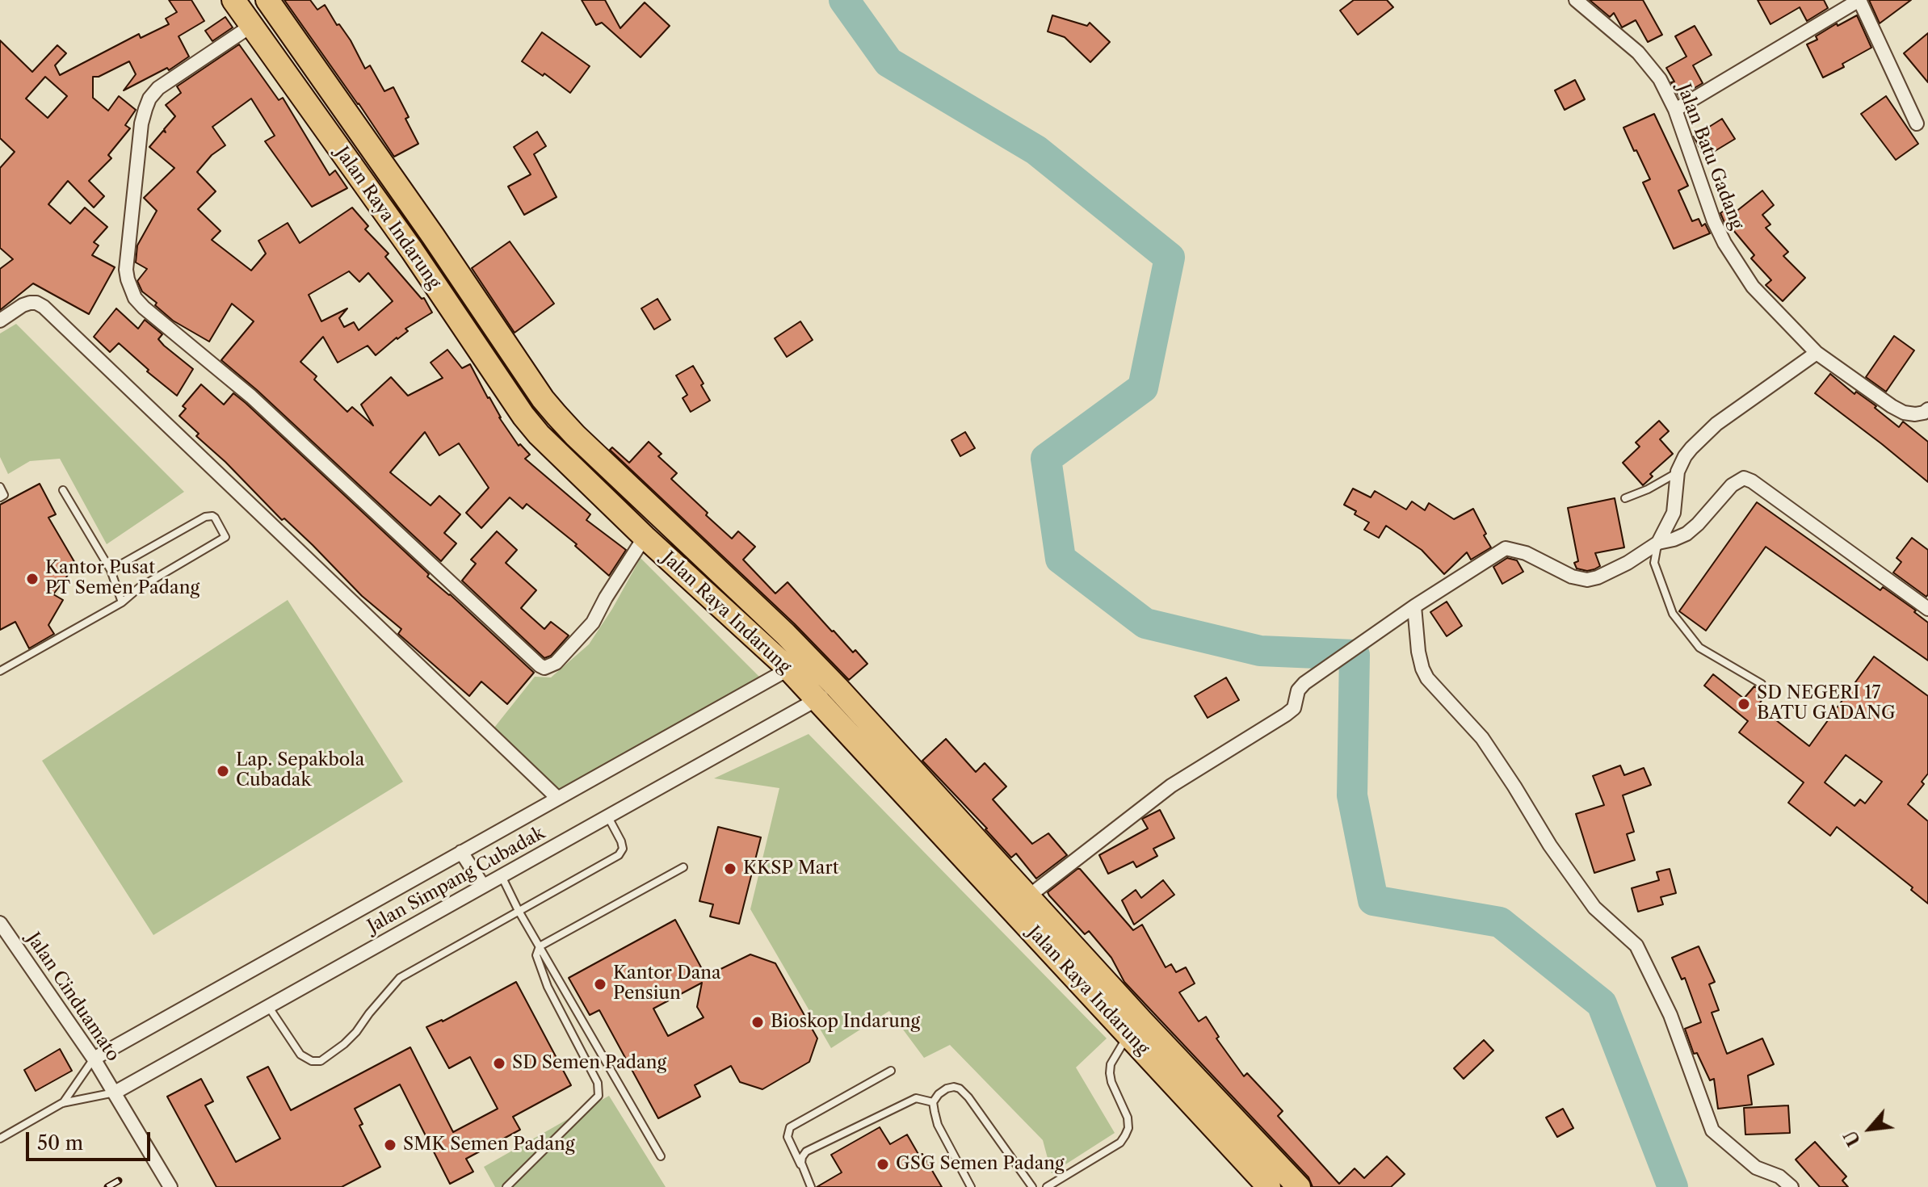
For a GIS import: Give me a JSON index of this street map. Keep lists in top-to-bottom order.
{
  "streets": {
    "highway": ["Jalan Raya Indarung"],
    "street": ["Jalan Batu Gadang", "Jalan Simpang Cubadak", "Jalan Cinduamato"]
  },
  "crossings": [
    ["Jalan Raya Indarung", "Jalan Simpang Cubadak"],
    ["Jalan Simpang Cubadak", "Jalan Cinduamato"]
  ],
  "places": [
    "Kantor Pusat PT Semen Padang",
    "SD NEGERI 17 BATU GADANG",
    "Lap. Sepakbola Cubadak",
    "KKSP Mart",
    "Kantor Dana Pensiun",
    "Bioskop Indarung",
    "SD Semen Padang",
    "SMK Semen Padang",
    "GSG Semen Padang"
  ],
  "scale_bar": "50 m",
  "north": "bottom left"
}
